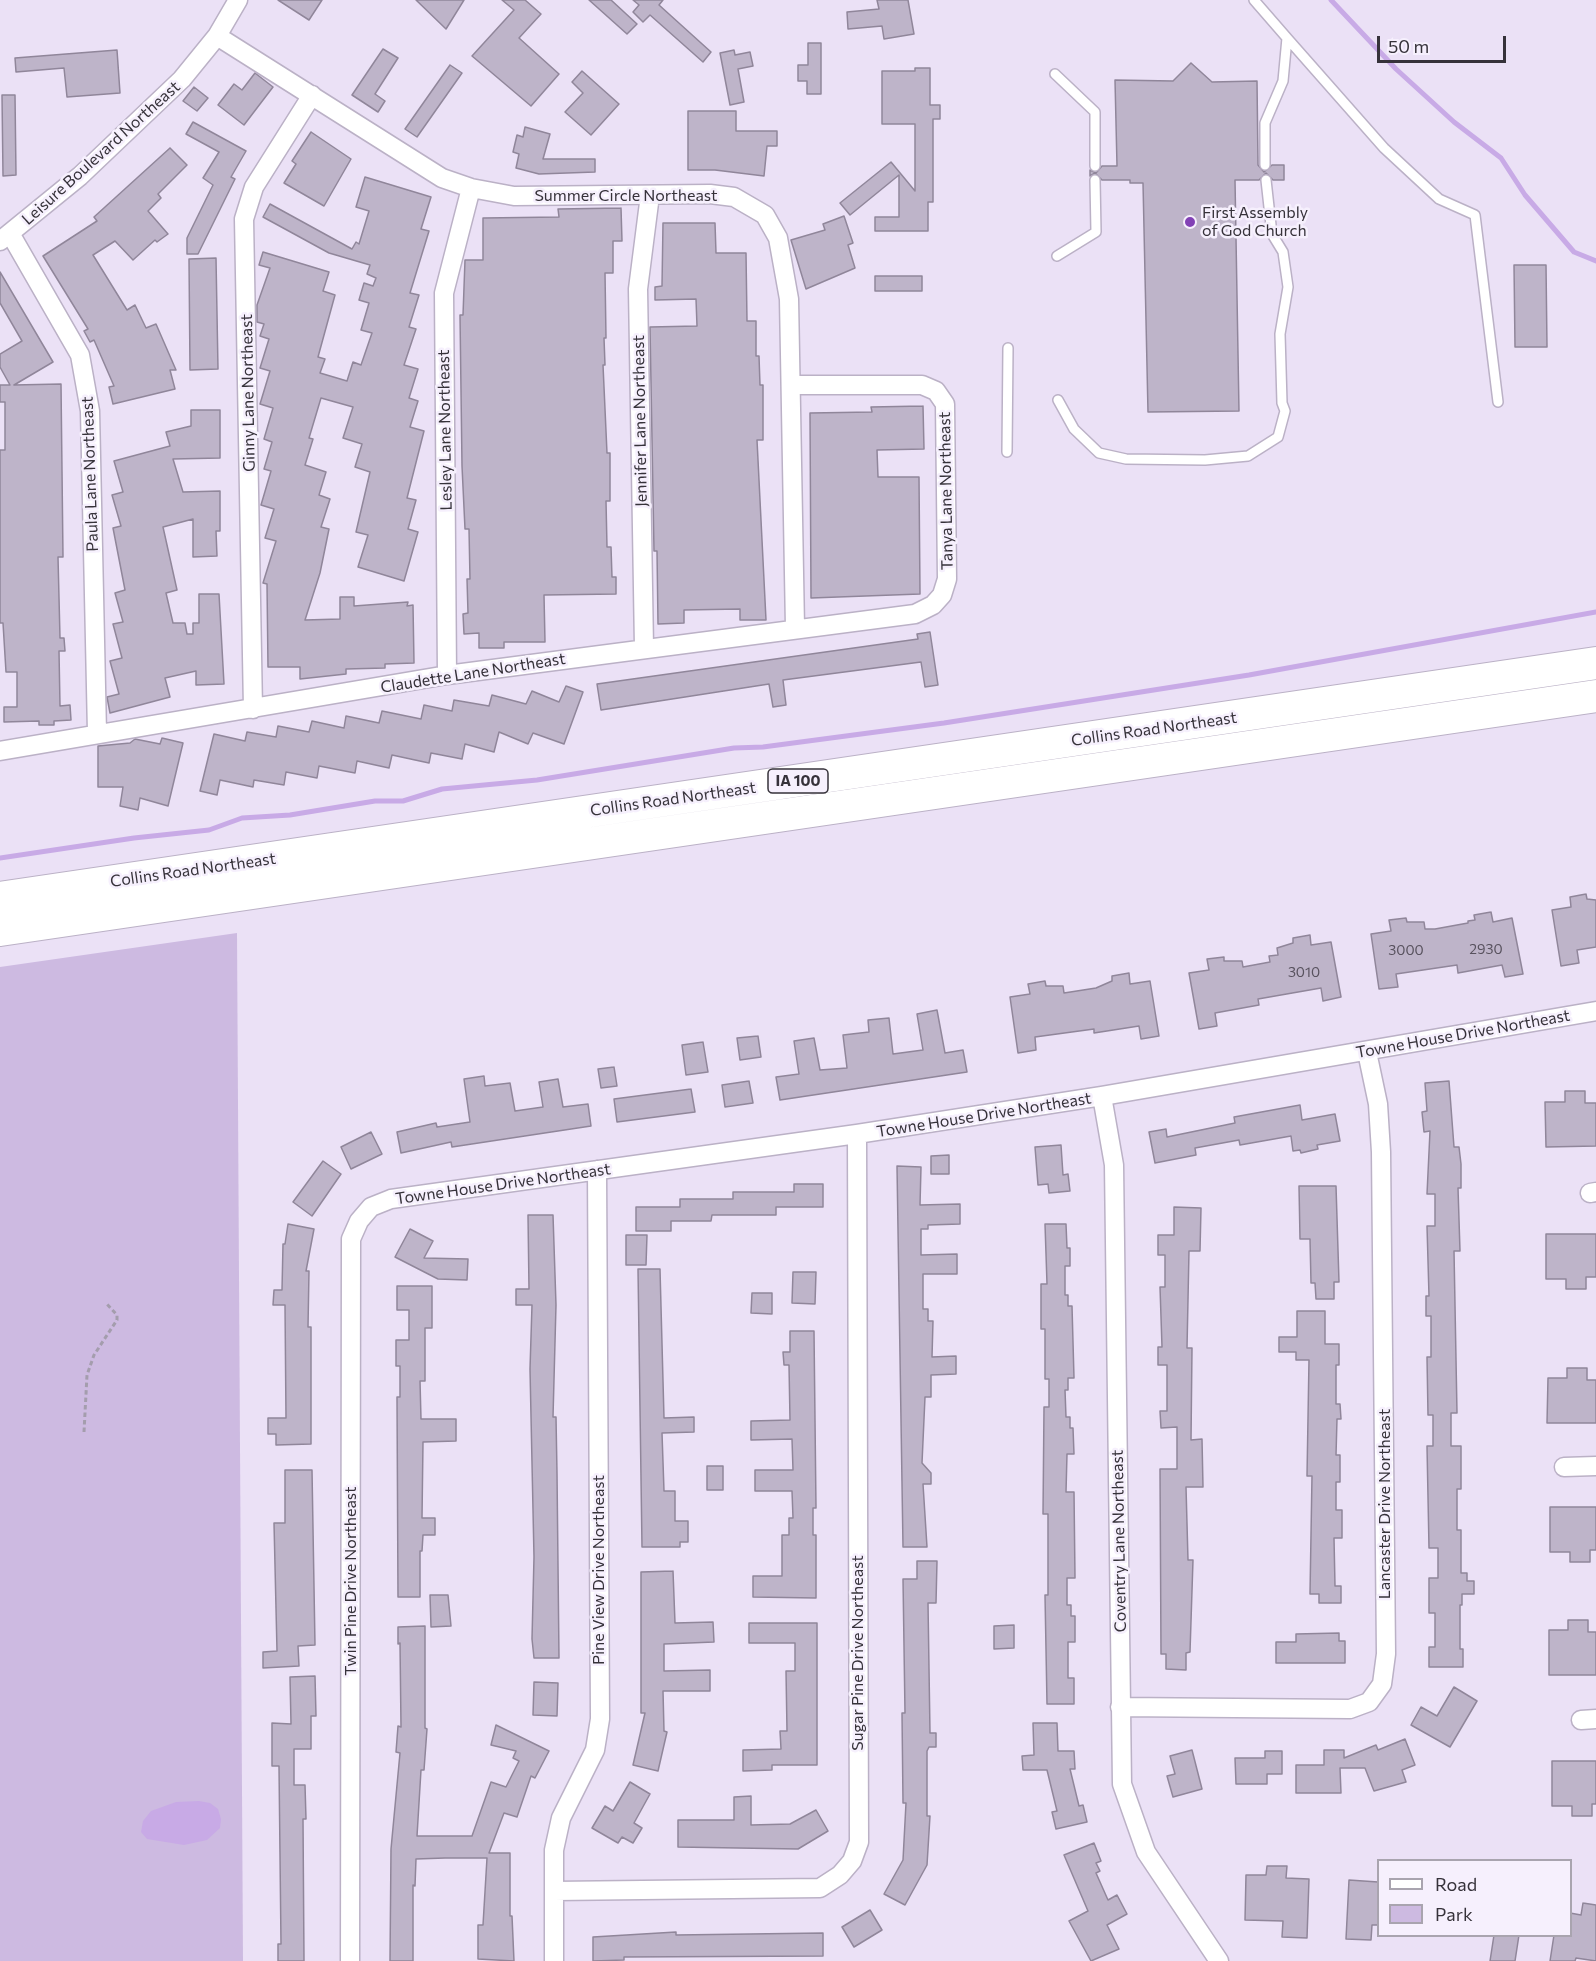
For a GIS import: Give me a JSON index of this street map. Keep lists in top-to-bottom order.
{
  "streets": {
    "highway": ["Collins Road Northeast", "IA 100"],
    "street": [
      "Leisure Boulevard Northeast",
      "Summer Circle Northeast",
      "Ginny Lane Northeast",
      "Jennifer Lane Northeast",
      "Lesley Lane Northeast",
      "Paula Lane Northeast",
      "Tanya Lane Northeast",
      "Claudette Lane Northeast",
      "Towne House Drive Northeast",
      "Lancaster Drive Northeast",
      "Coventry Lane Northeast",
      "Pine View Drive Northeast",
      "Twin Pine Drive Northeast",
      "Sugar Pine Drive Northeast"
    ]
  },
  "crossings": [
    ["Leisure Boulevard Northeast", "Summer Circle Northeast"],
    ["Leisure Boulevard Northeast", "Paula Lane Northeast"],
    ["Summer Circle Northeast", "Ginny Lane Northeast"],
    ["Summer Circle Northeast", "Jennifer Lane Northeast"],
    ["Summer Circle Northeast", "Lesley Lane Northeast"],
    ["Summer Circle Northeast", "Tanya Lane Northeast"],
    ["Summer Circle Northeast", "Claudette Lane Northeast"],
    ["Ginny Lane Northeast", "Claudette Lane Northeast"],
    ["Jennifer Lane Northeast", "Claudette Lane Northeast"],
    ["Lesley Lane Northeast", "Claudette Lane Northeast"],
    ["Paula Lane Northeast", "Claudette Lane Northeast"],
    ["Tanya Lane Northeast", "Claudette Lane Northeast"],
    ["Towne House Drive Northeast", "Lancaster Drive Northeast"],
    ["Towne House Drive Northeast", "Coventry Lane Northeast"],
    ["Towne House Drive Northeast", "Pine View Drive Northeast"],
    ["Towne House Drive Northeast", "Twin Pine Drive Northeast"],
    ["Towne House Drive Northeast", "Sugar Pine Drive Northeast"],
    ["Lancaster Drive Northeast", "Coventry Lane Northeast"],
    ["Pine View Drive Northeast", "Sugar Pine Drive Northeast"]
  ],
  "places": ["First Assembly of God Church"],
  "house_numbers": ["2930", "3000", "3010"],
  "legend": ["Road", "Park"],
  "scale_bar": "50 m"
}
